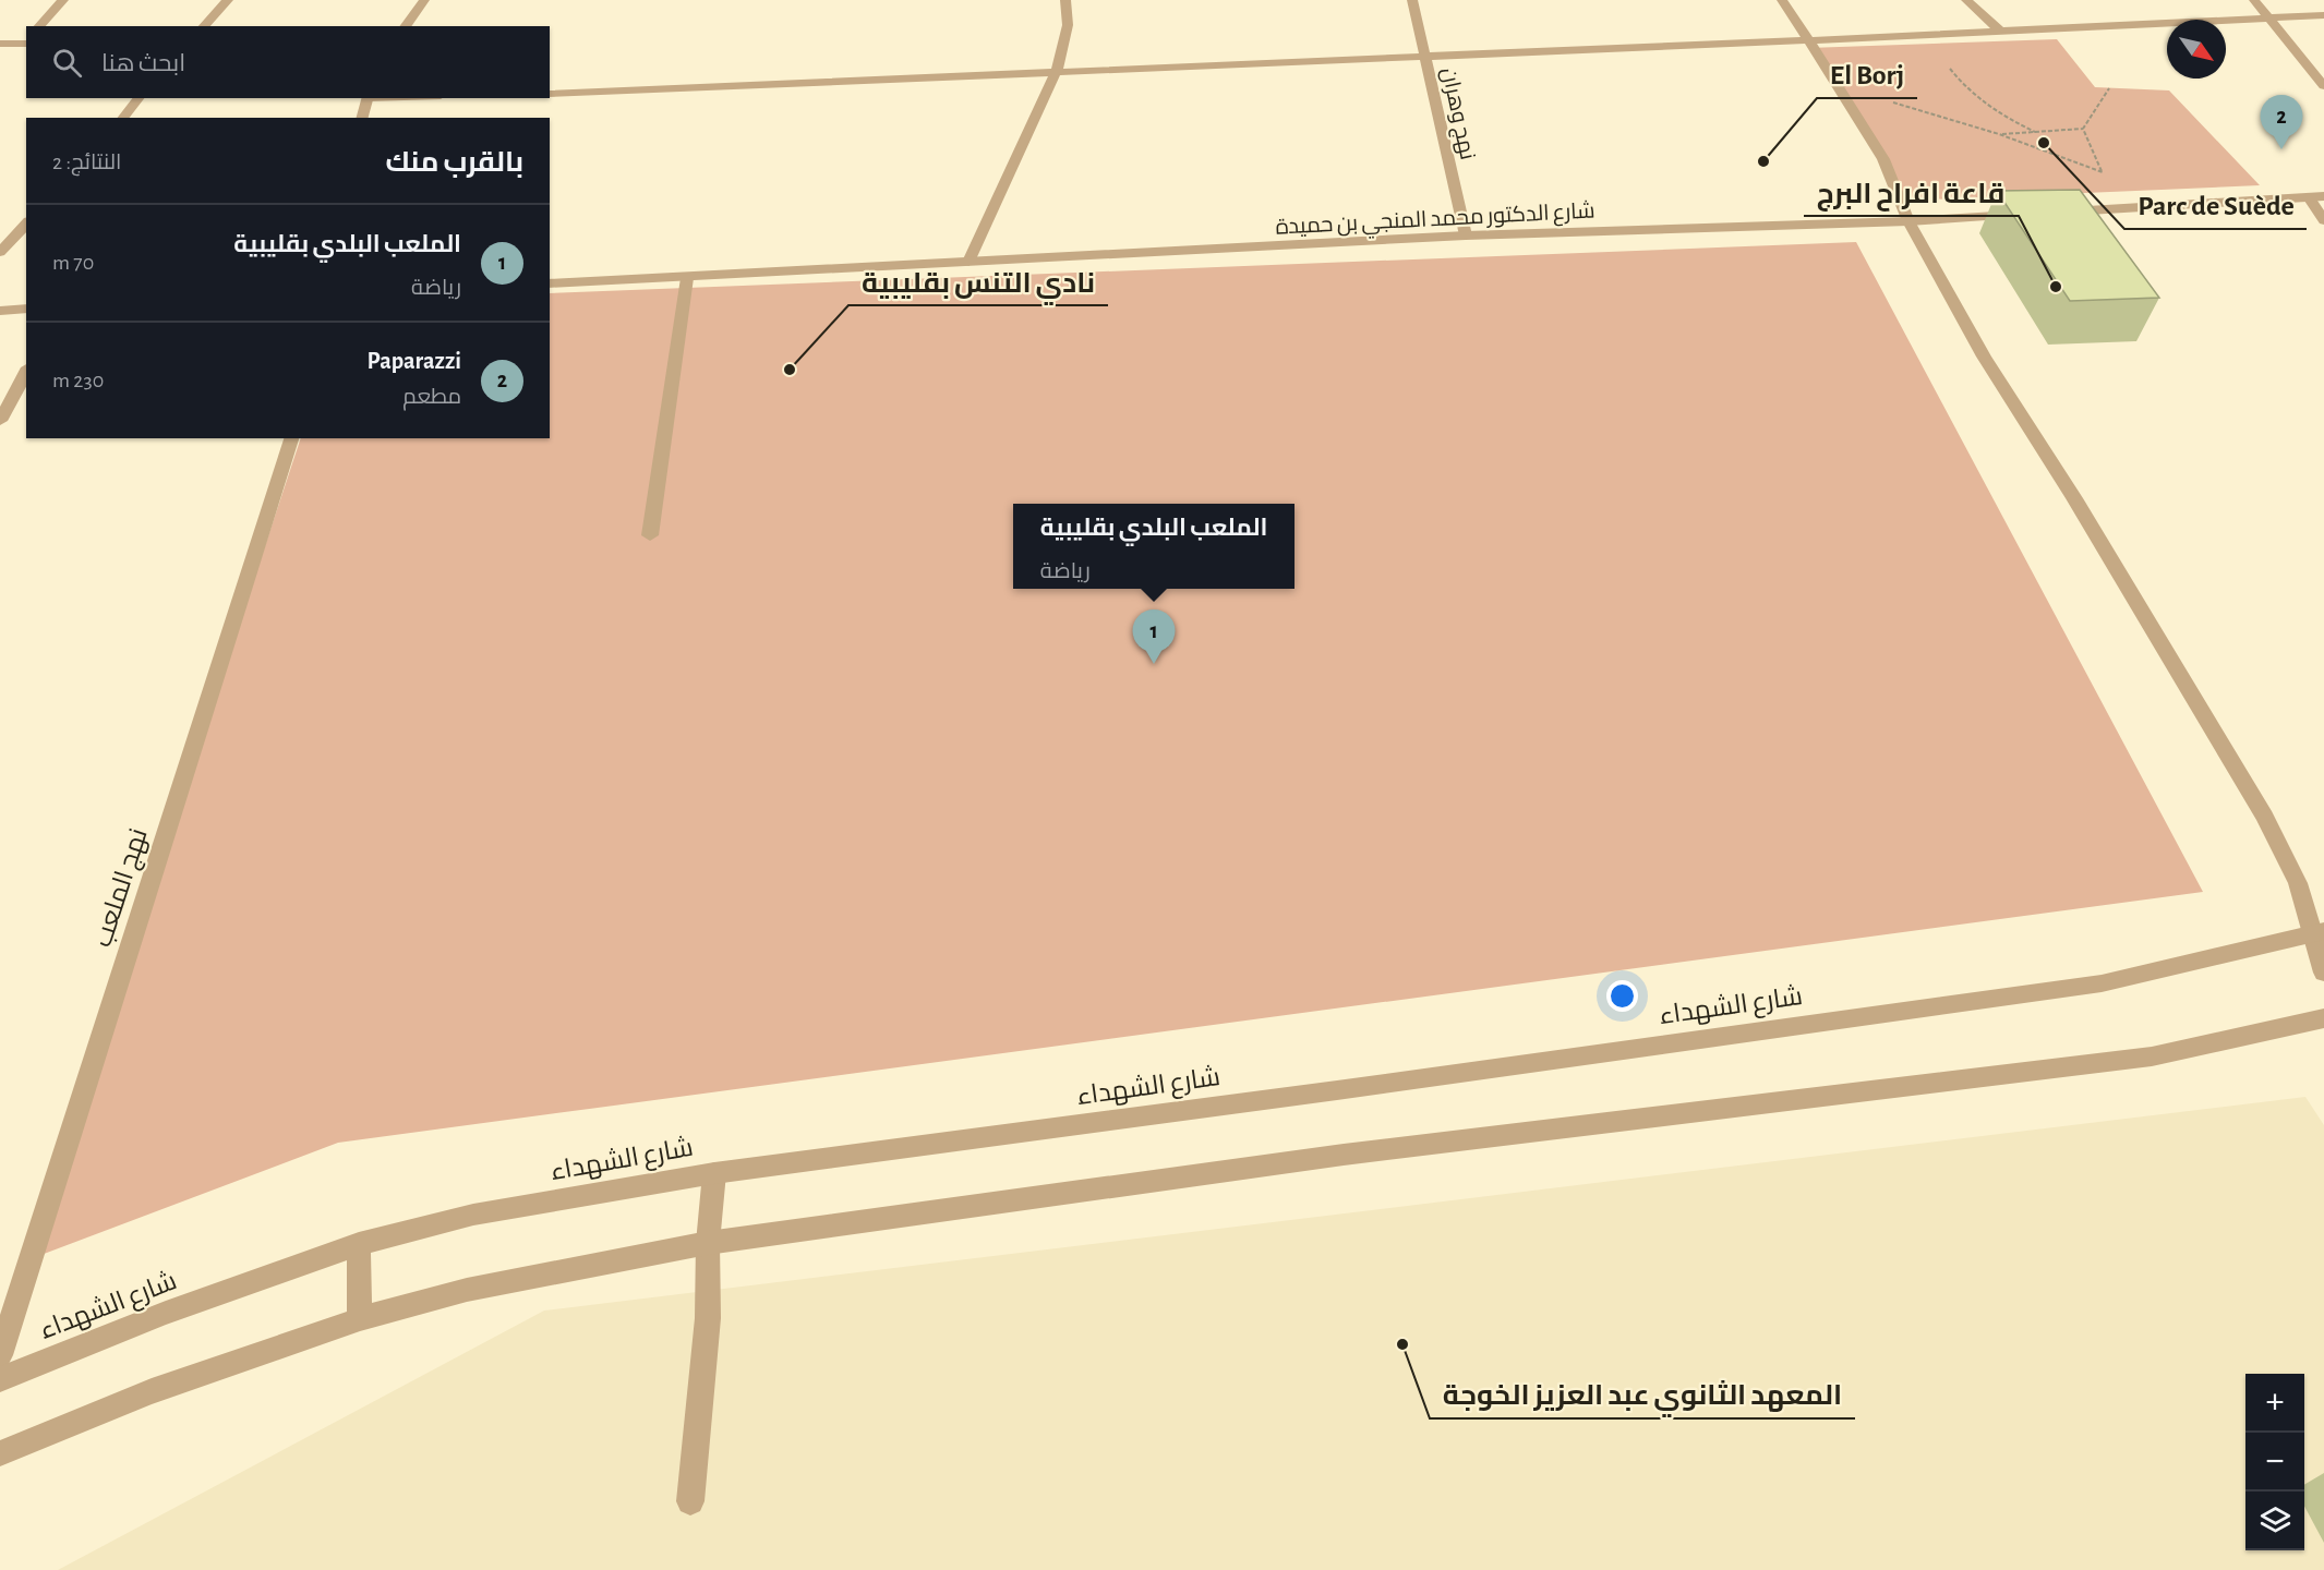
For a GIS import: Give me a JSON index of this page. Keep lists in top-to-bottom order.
{
  "streets": {
    "street": [
      "نهج وهران",
      "شارع الدكتور محمد المنجي بن حميدة",
      "نهج الملعب",
      "شارع الشهداء"
    ]
  },
  "crossings": [
    ["نهج وهران", "شارع الدكتور محمد المنجي بن حميدة"]
  ],
  "places": [
    "Parc de Suède",
    "El Borj",
    "قاعة افراح البرج",
    "نادي التنس بقليبية",
    "المعهد الثانوي عبد العزيز الخوجة"
  ],
  "north": "bottom right",
  "page": {
    "search": "ابحث هنا",
    "pins": ["2", "1"],
    "heading": ["بالقرب منك", "النتائج: 2"],
    "list": [
      {
        "mark": "1",
        "name": "الملعب البلدي بقليبية",
        "note": "رياضة",
        "value": "70 m"
      },
      {
        "mark": "2",
        "name": "Paparazzi",
        "note": "مطعم",
        "value": "230 m"
      }
    ],
    "popup": ["الملعب البلدي بقليبية", "رياضة"],
    "map_buttons": ["+", "−"]
  }
}
